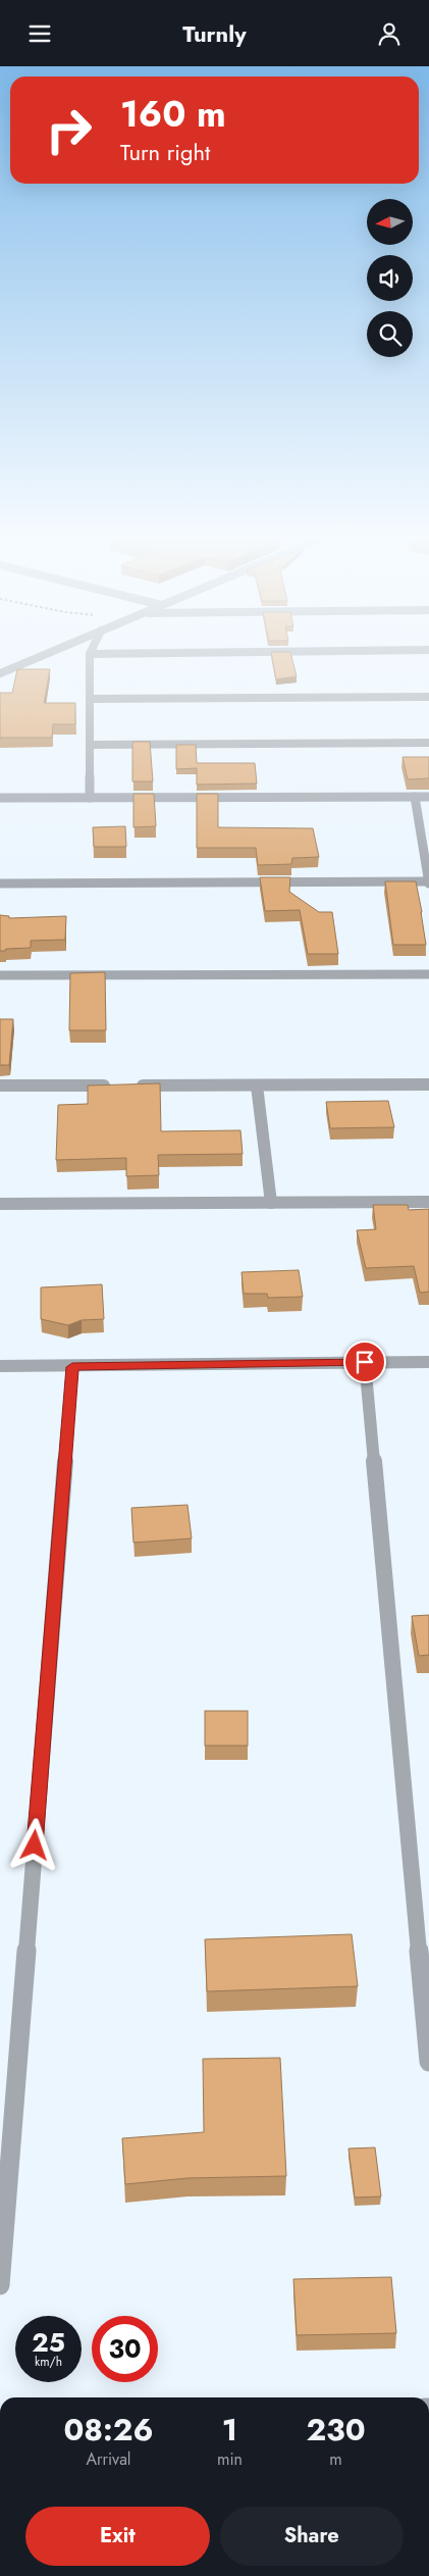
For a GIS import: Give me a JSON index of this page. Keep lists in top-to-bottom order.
{
  "north": "left",
  "page": {
    "header": "Turnly",
    "turn": ["160 m", "Turn right"],
    "speed": "25 km/h",
    "limit": "30",
    "eta": [
      "08:26",
      "Arrival",
      "1",
      "min",
      "230",
      "m"
    ],
    "buttons": ["Exit", "Share"]
  }
}
